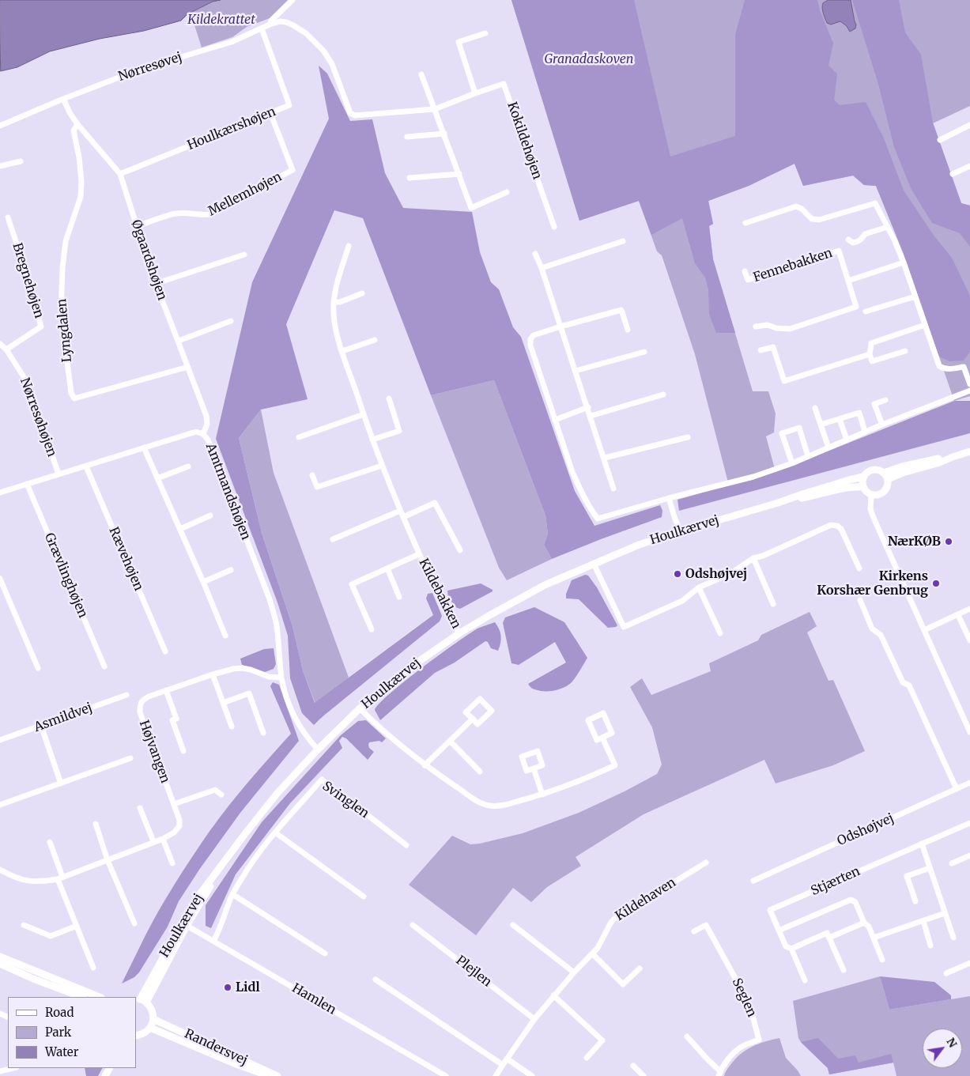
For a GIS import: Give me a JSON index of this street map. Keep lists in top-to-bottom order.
{
  "streets": {
    "street": [
      "Nørresøvej",
      "Houlkærshøjen",
      "Kokildehøjen",
      "Mellemhøjen",
      "Øgaardshøjen",
      "Fennebakken",
      "Bregnehøjen",
      "Lyngdalen",
      "Nørresøhøjen",
      "Amtmandshøjen",
      "Houlkærvej",
      "Rævehøjen",
      "Grævlinghøjen",
      "Kildebakken",
      "Asmildvej",
      "Højvangen",
      "Svinglen",
      "Odshøjvej",
      "Stjærten",
      "Kildehaven",
      "Plejlen",
      "Seglen",
      "Hamlen",
      "Randersvej"
    ]
  },
  "crossings": [
    ["Nørresøvej", "Houlkærshøjen"],
    ["Nørresøvej", "Kokildehøjen"],
    ["Nørresøvej", "Øgaardshøjen"],
    ["Houlkærshøjen", "Mellemhøjen"],
    ["Houlkærshøjen", "Øgaardshøjen"],
    ["Mellemhøjen", "Øgaardshøjen"],
    ["Øgaardshøjen", "Lyngdalen"],
    ["Øgaardshøjen", "Amtmandshøjen"],
    ["Bregnehøjen", "Nørresøhøjen"],
    ["Nørresøhøjen", "Amtmandshøjen"],
    ["Amtmandshøjen", "Houlkærvej"],
    ["Amtmandshøjen", "Rævehøjen"],
    ["Amtmandshøjen", "Grævlinghøjen"],
    ["Amtmandshøjen", "Højvangen"],
    ["Houlkærvej", "Kildebakken"],
    ["Houlkærvej", "Hamlen"],
    ["Svinglen", "Hamlen"]
  ],
  "parks": ["Kildekrattet", "Granadaskoven"],
  "places": [
    "NærKØB",
    "Odshøjvej",
    "Kirkens Korshær Genbrug",
    "Lidl"
  ],
  "legend": ["Road", "Park", "Water"],
  "north": "top right"
}
